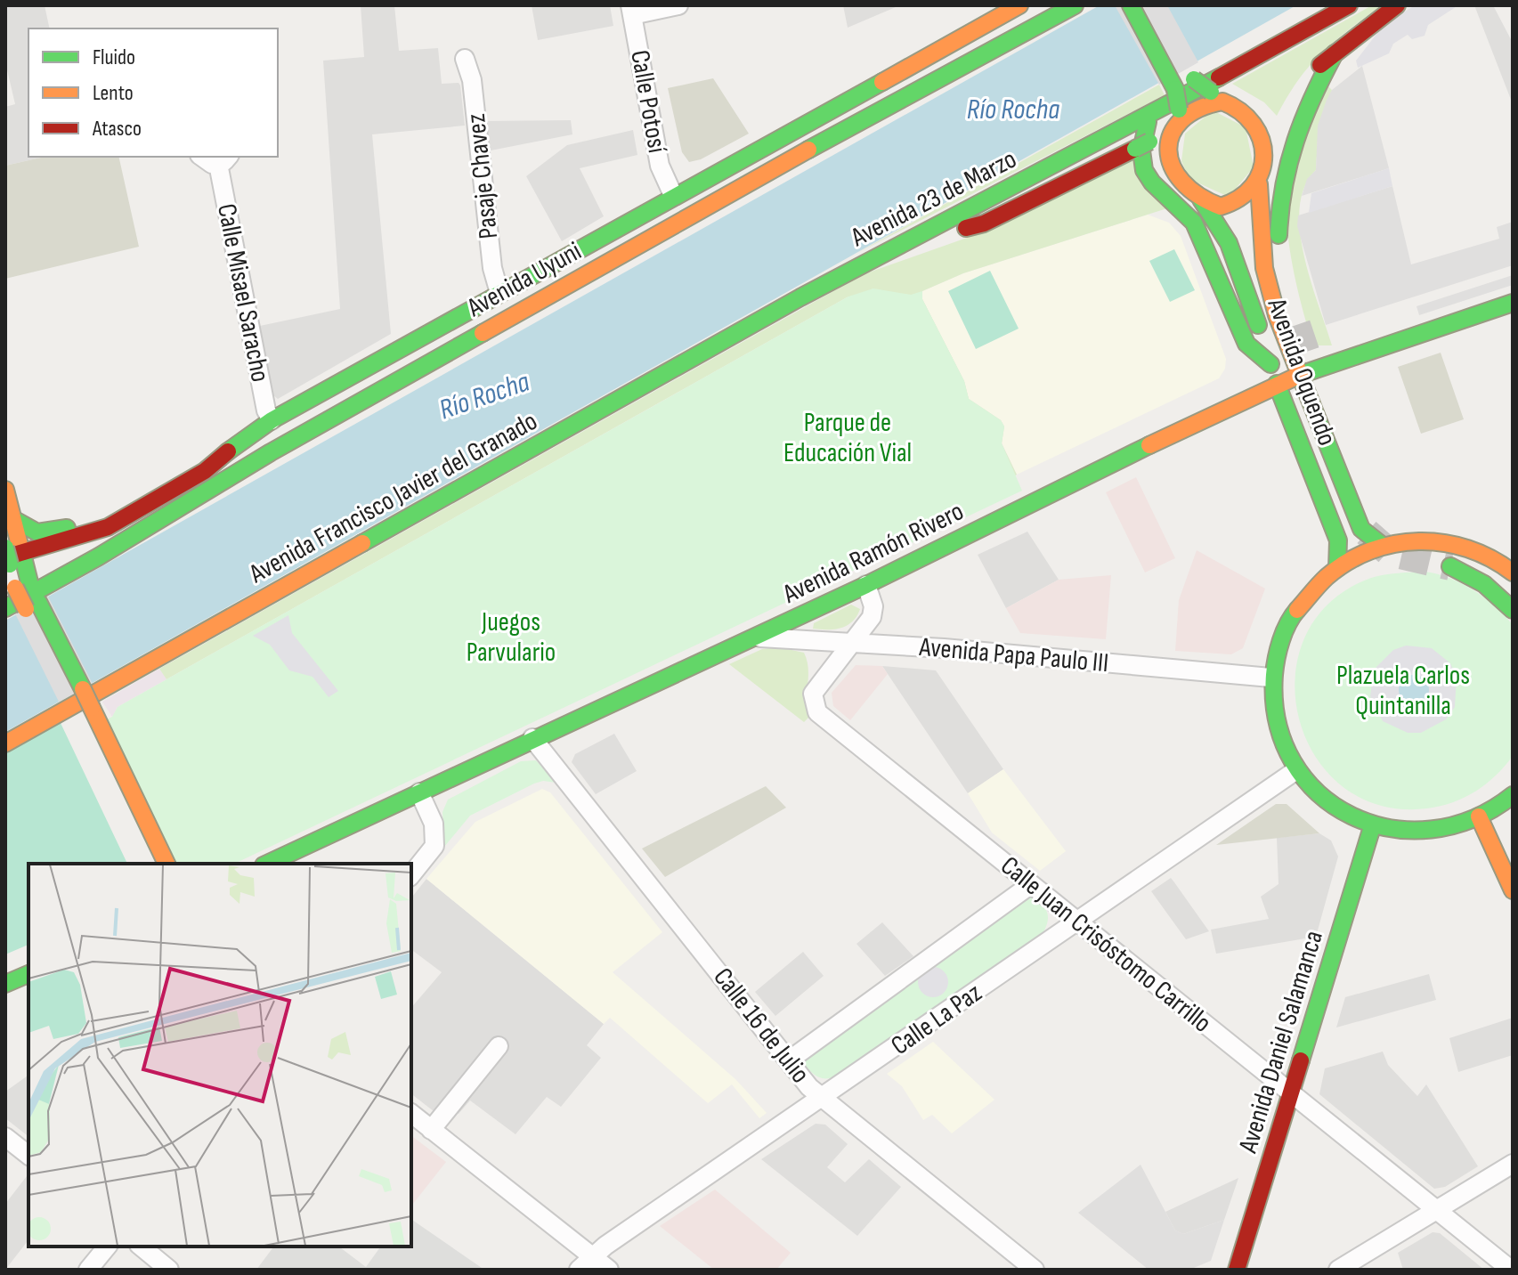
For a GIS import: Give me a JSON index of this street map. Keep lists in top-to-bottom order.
{
  "streets": {
    "main road": [
      "Avenida 23 de Marzo",
      "Avenida Uyuni",
      "Avenida Oquendo",
      "Avenida Francisco Javier del Granado",
      "Avenida Ramón Rivero",
      "Avenida Daniel Salamanca"
    ],
    "street": [
      "Calle Potosí",
      "Pasaje Chavez",
      "Calle Misael Saracho",
      "Avenida Papa Paulo III",
      "Calle Juan Crisóstomo Carrillo",
      "Calle La Paz",
      "Calle 16 de Julio"
    ]
  },
  "crossings": [
    ["Calle Potosí", "Avenida Uyuni"],
    ["Pasaje Chavez", "Avenida Uyuni"],
    ["Avenida 23 de Marzo", "Avenida Francisco Javier del Granado"],
    ["Avenida Uyuni", "Calle Misael Saracho"],
    ["Avenida Oquendo", "Avenida Ramón Rivero"],
    ["Avenida Ramón Rivero", "Avenida Papa Paulo III"],
    ["Avenida Ramón Rivero", "Calle Juan Crisóstomo Carrillo"],
    ["Avenida Ramón Rivero", "Calle 16 de Julio"],
    ["Avenida Papa Paulo III", "Calle Juan Crisóstomo Carrillo"],
    ["Calle Juan Crisóstomo Carrillo", "Calle La Paz"],
    ["Calle Juan Crisóstomo Carrillo", "Avenida Daniel Salamanca"],
    ["Calle La Paz", "Calle 16 de Julio"]
  ],
  "water": ["Río Rocha"],
  "parks": ["Parque de Educación Vial", "Juegos Parvulario", "Plazuela Carlos Quintanilla"],
  "legend": ["Fluido", "Lento", "Atasco"]
}
